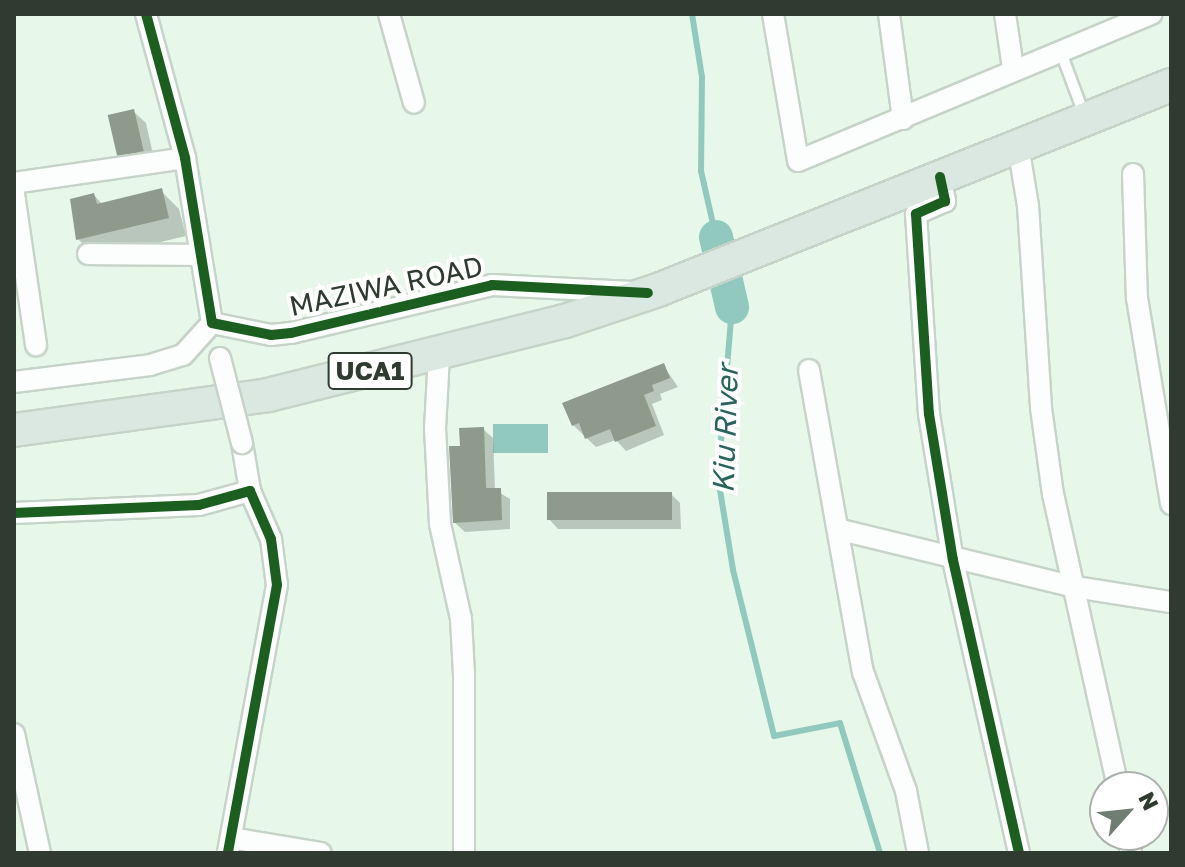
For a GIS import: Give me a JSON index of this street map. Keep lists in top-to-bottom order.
{
  "streets": {
    "main road": ["UCA1"],
    "street": ["MAZIWA ROAD"]
  },
  "crossings": [
    ["MAZIWA ROAD", "UCA1"]
  ],
  "water": ["Kiu River"],
  "north": "top right"
}
